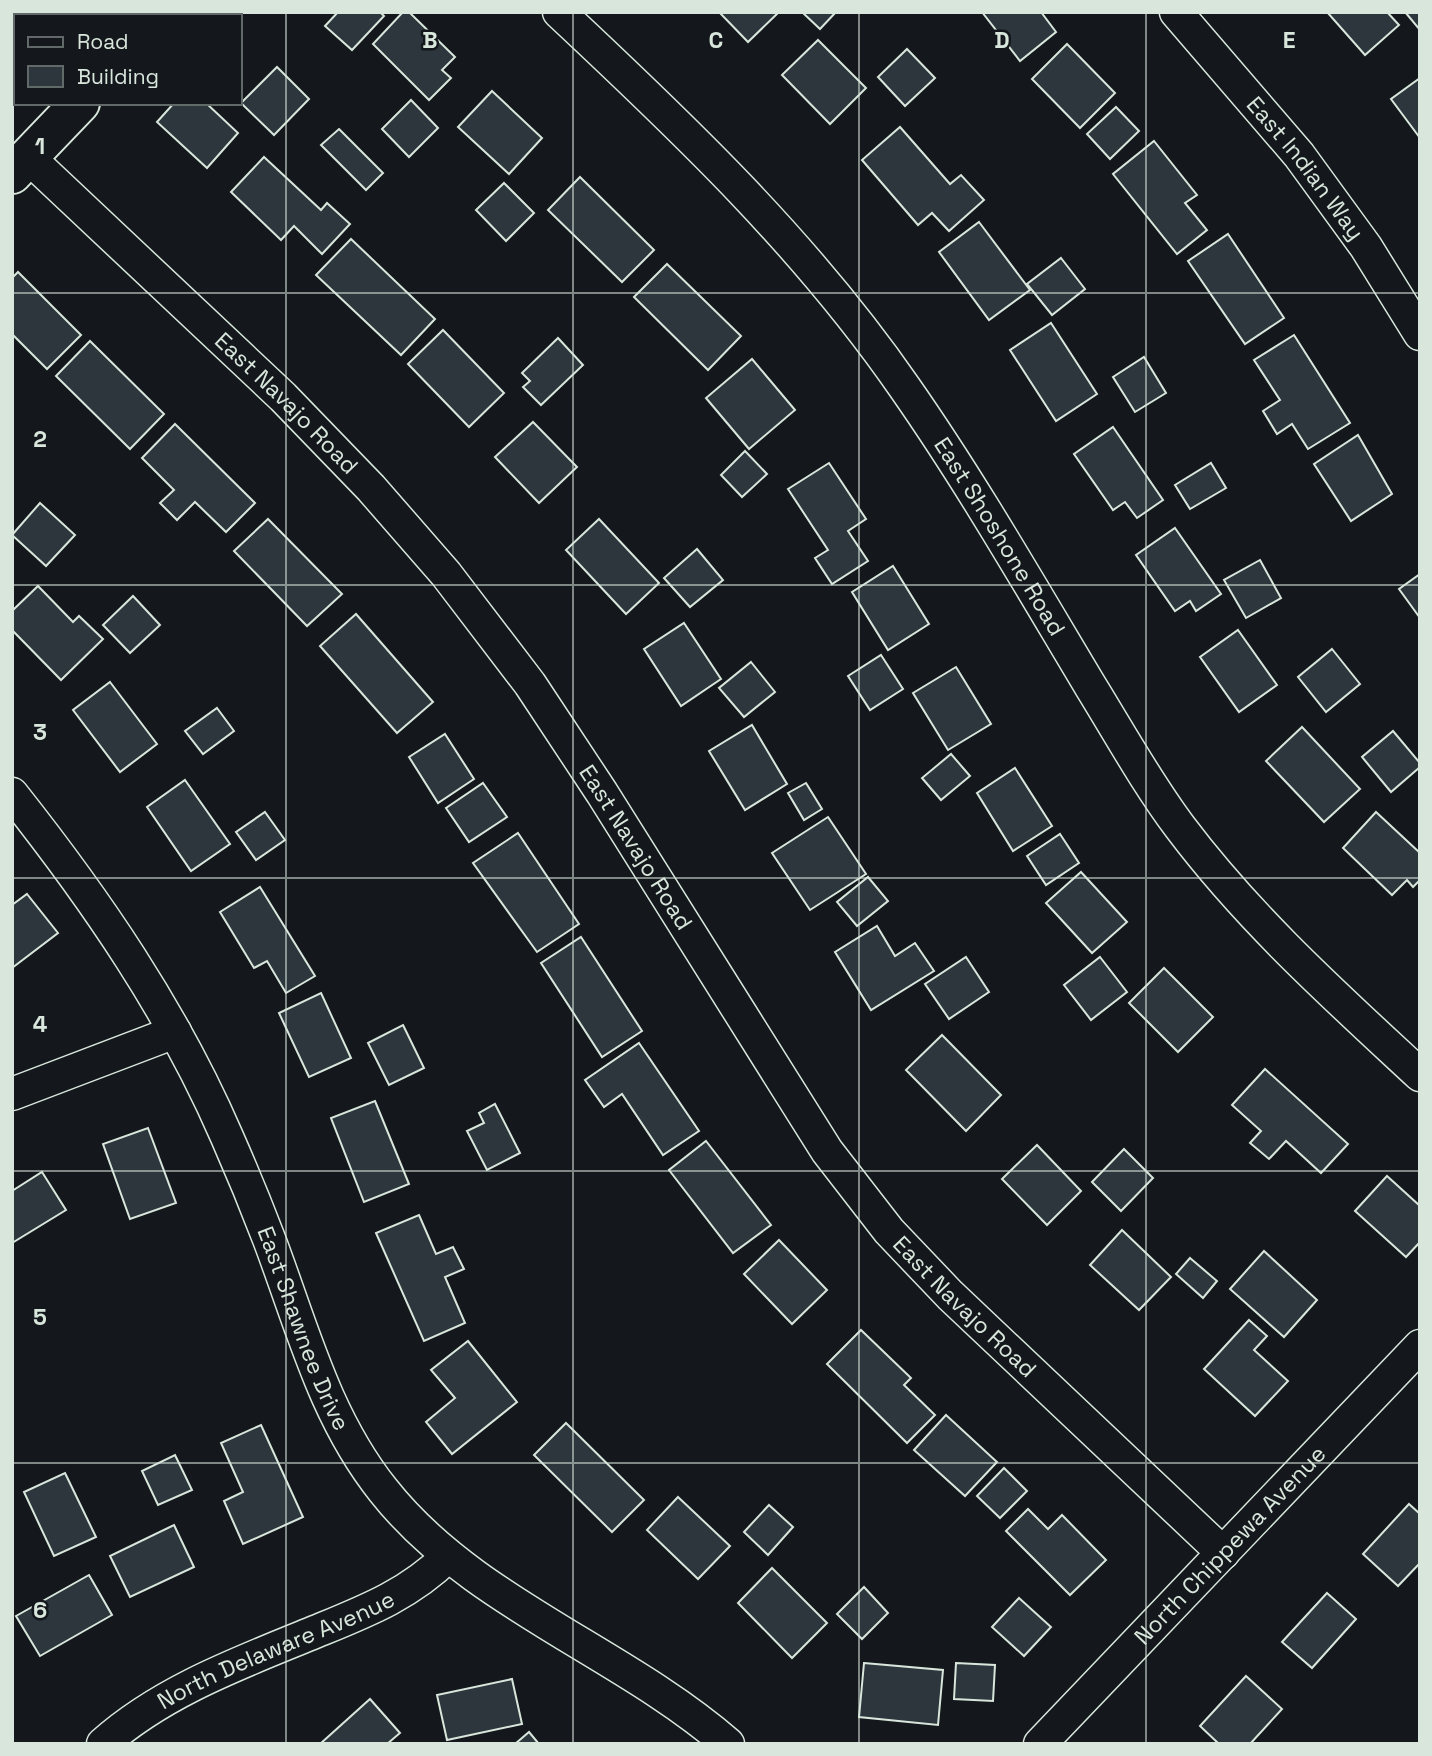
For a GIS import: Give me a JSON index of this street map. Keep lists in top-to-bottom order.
{
  "streets": {
    "street": [
      "East Indian Way",
      "East Navajo Road",
      "East Shoshone Road",
      "East Shawnee Drive",
      "North Chippewa Avenue",
      "North Delaware Avenue"
    ]
  },
  "crossings": [
    ["East Navajo Road", "North Chippewa Avenue"],
    ["East Shawnee Drive", "North Delaware Avenue"]
  ],
  "legend": ["Road", "Building"],
  "grid": {
    "columns": [
      "B",
      "C",
      "D",
      "E"
    ],
    "rows": [
      "1",
      "2",
      "3",
      "4",
      "5",
      "6"
    ]
  }
}
